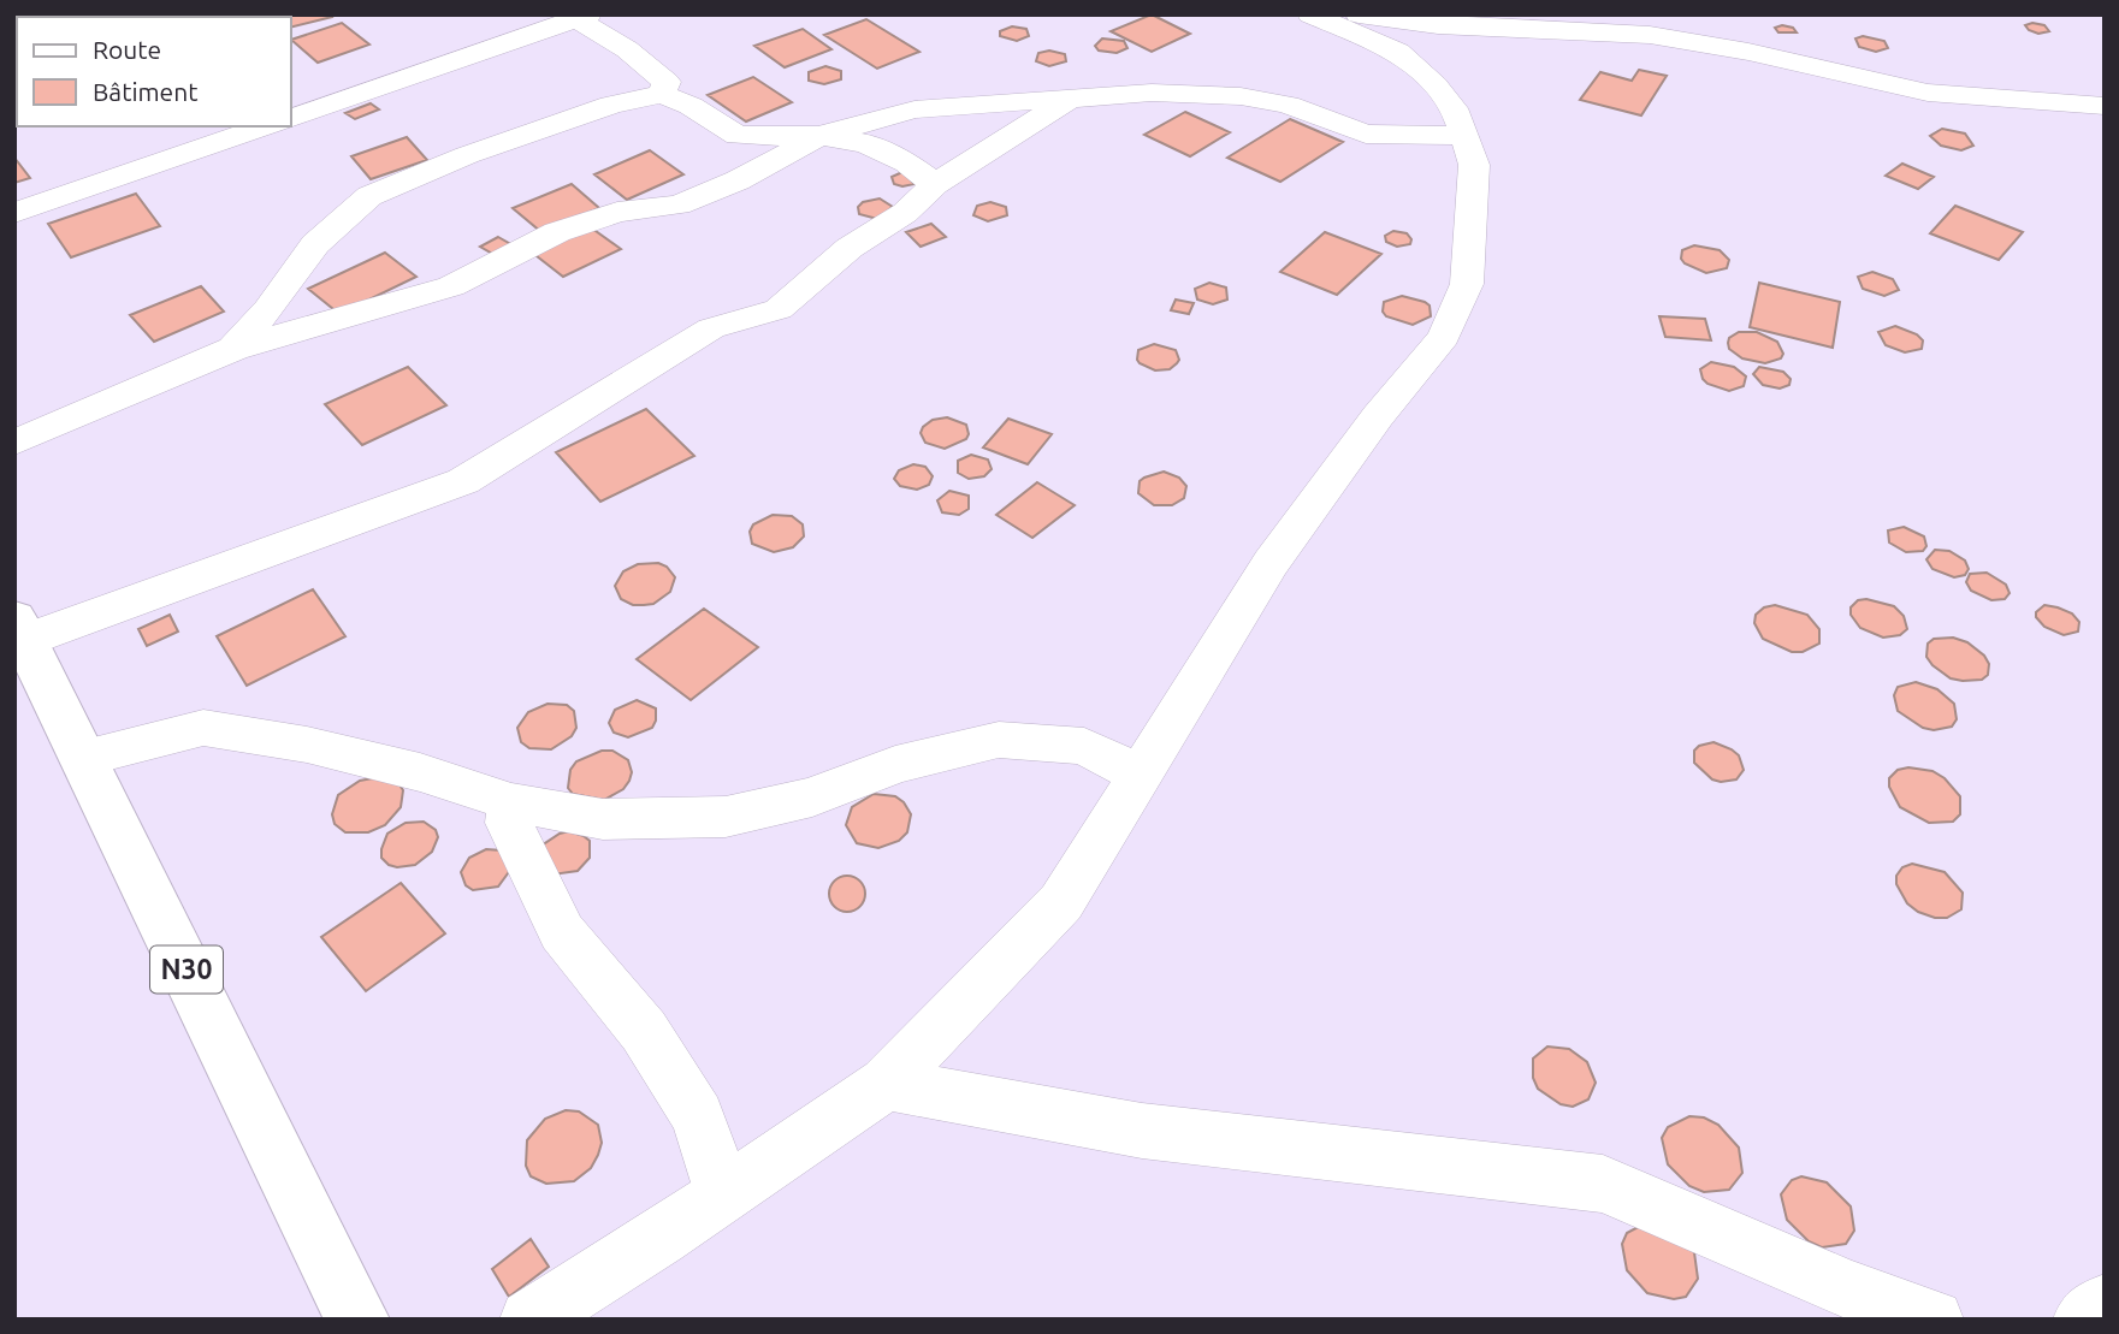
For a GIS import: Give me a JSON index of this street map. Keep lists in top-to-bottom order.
{
  "streets": {
    "main road": ["N30"]
  },
  "legend": ["Route", "Bâtiment"]
}
